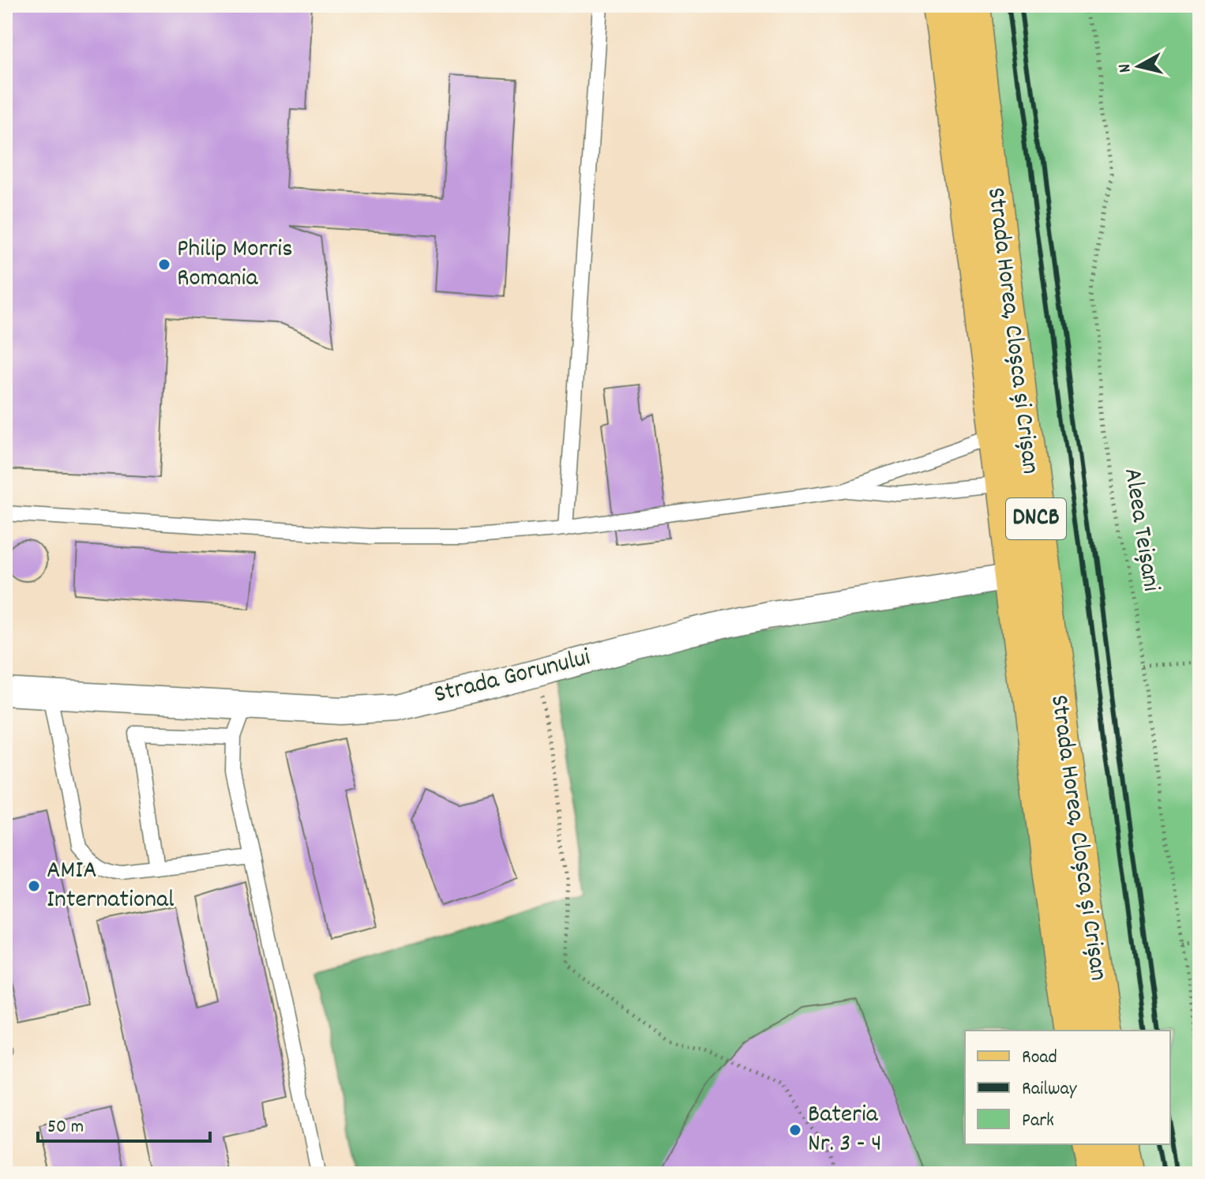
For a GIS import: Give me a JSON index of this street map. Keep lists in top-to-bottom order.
{
  "streets": {
    "main road": ["Strada Horea, Cloșca și Crișan", "DNCB"],
    "street": ["Strada Gorunului"],
    "path": ["Aleea Teișani"]
  },
  "crossings": [
    ["Strada Horea, Cloșca și Crișan", "Strada Gorunului"]
  ],
  "places": ["Philip Morris Romania", "AMIA International", "Bateria Nr. 3 - 4"],
  "legend": ["Road", "Railway", "Park"],
  "scale_bar": "50 m",
  "north": "left"
}
